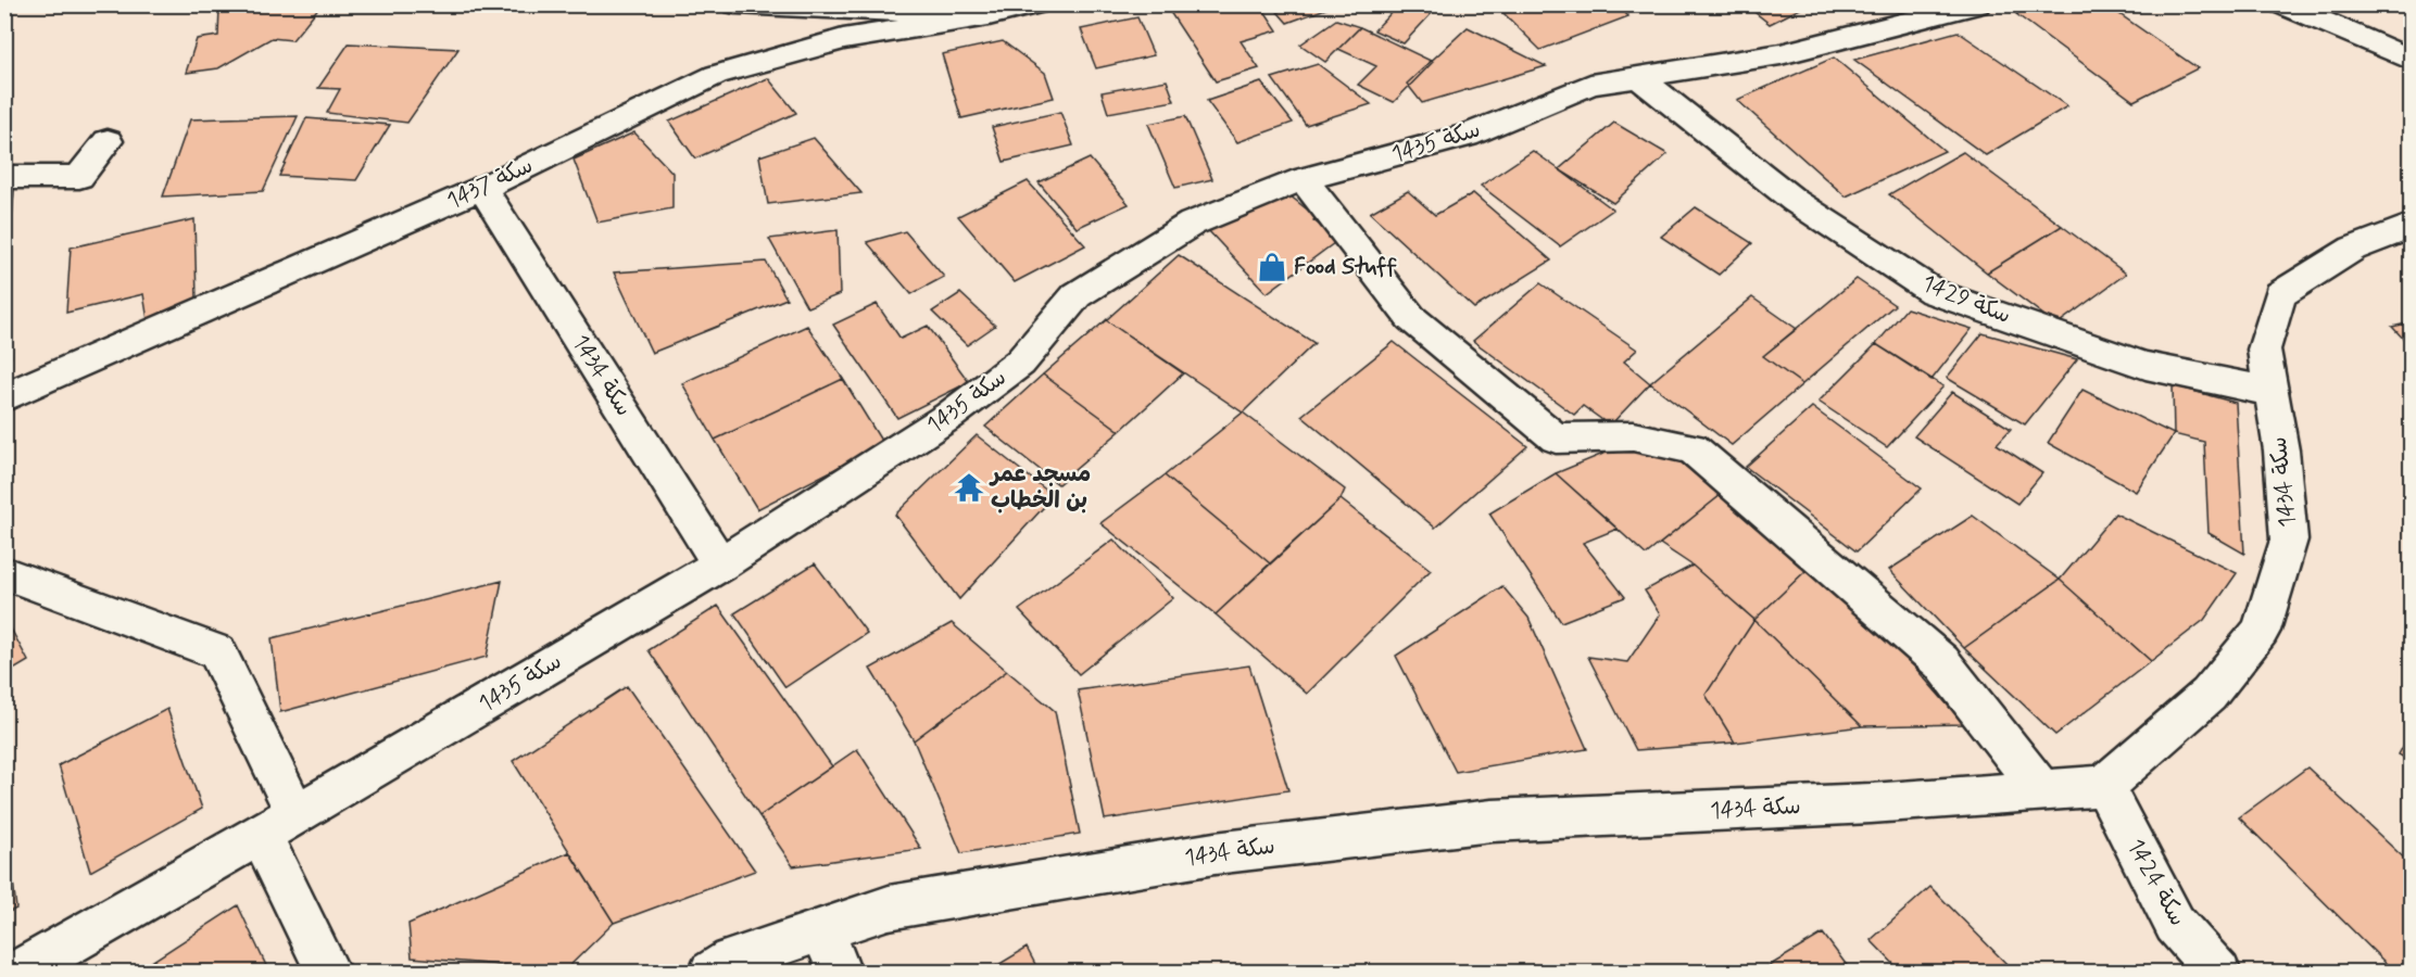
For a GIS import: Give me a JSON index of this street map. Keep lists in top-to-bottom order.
{
  "streets": {
    "street": [
      "سكة 1435",
      "سكة 1437",
      "سكة 1429",
      "سكة 1434",
      "سكة 1424"
    ]
  },
  "crossings": [
    ["سكة 1435", "سكة 1429"],
    ["سكة 1435", "سكة 1434"],
    ["سكة 1437", "سكة 1434"],
    ["سكة 1429", "سكة 1434"],
    ["سكة 1434", "سكة 1424"]
  ],
  "places": {
    "shop": ["Food Stuff"],
    "temple": ["مسجد عمر بن الخطاب"]
  }
}
